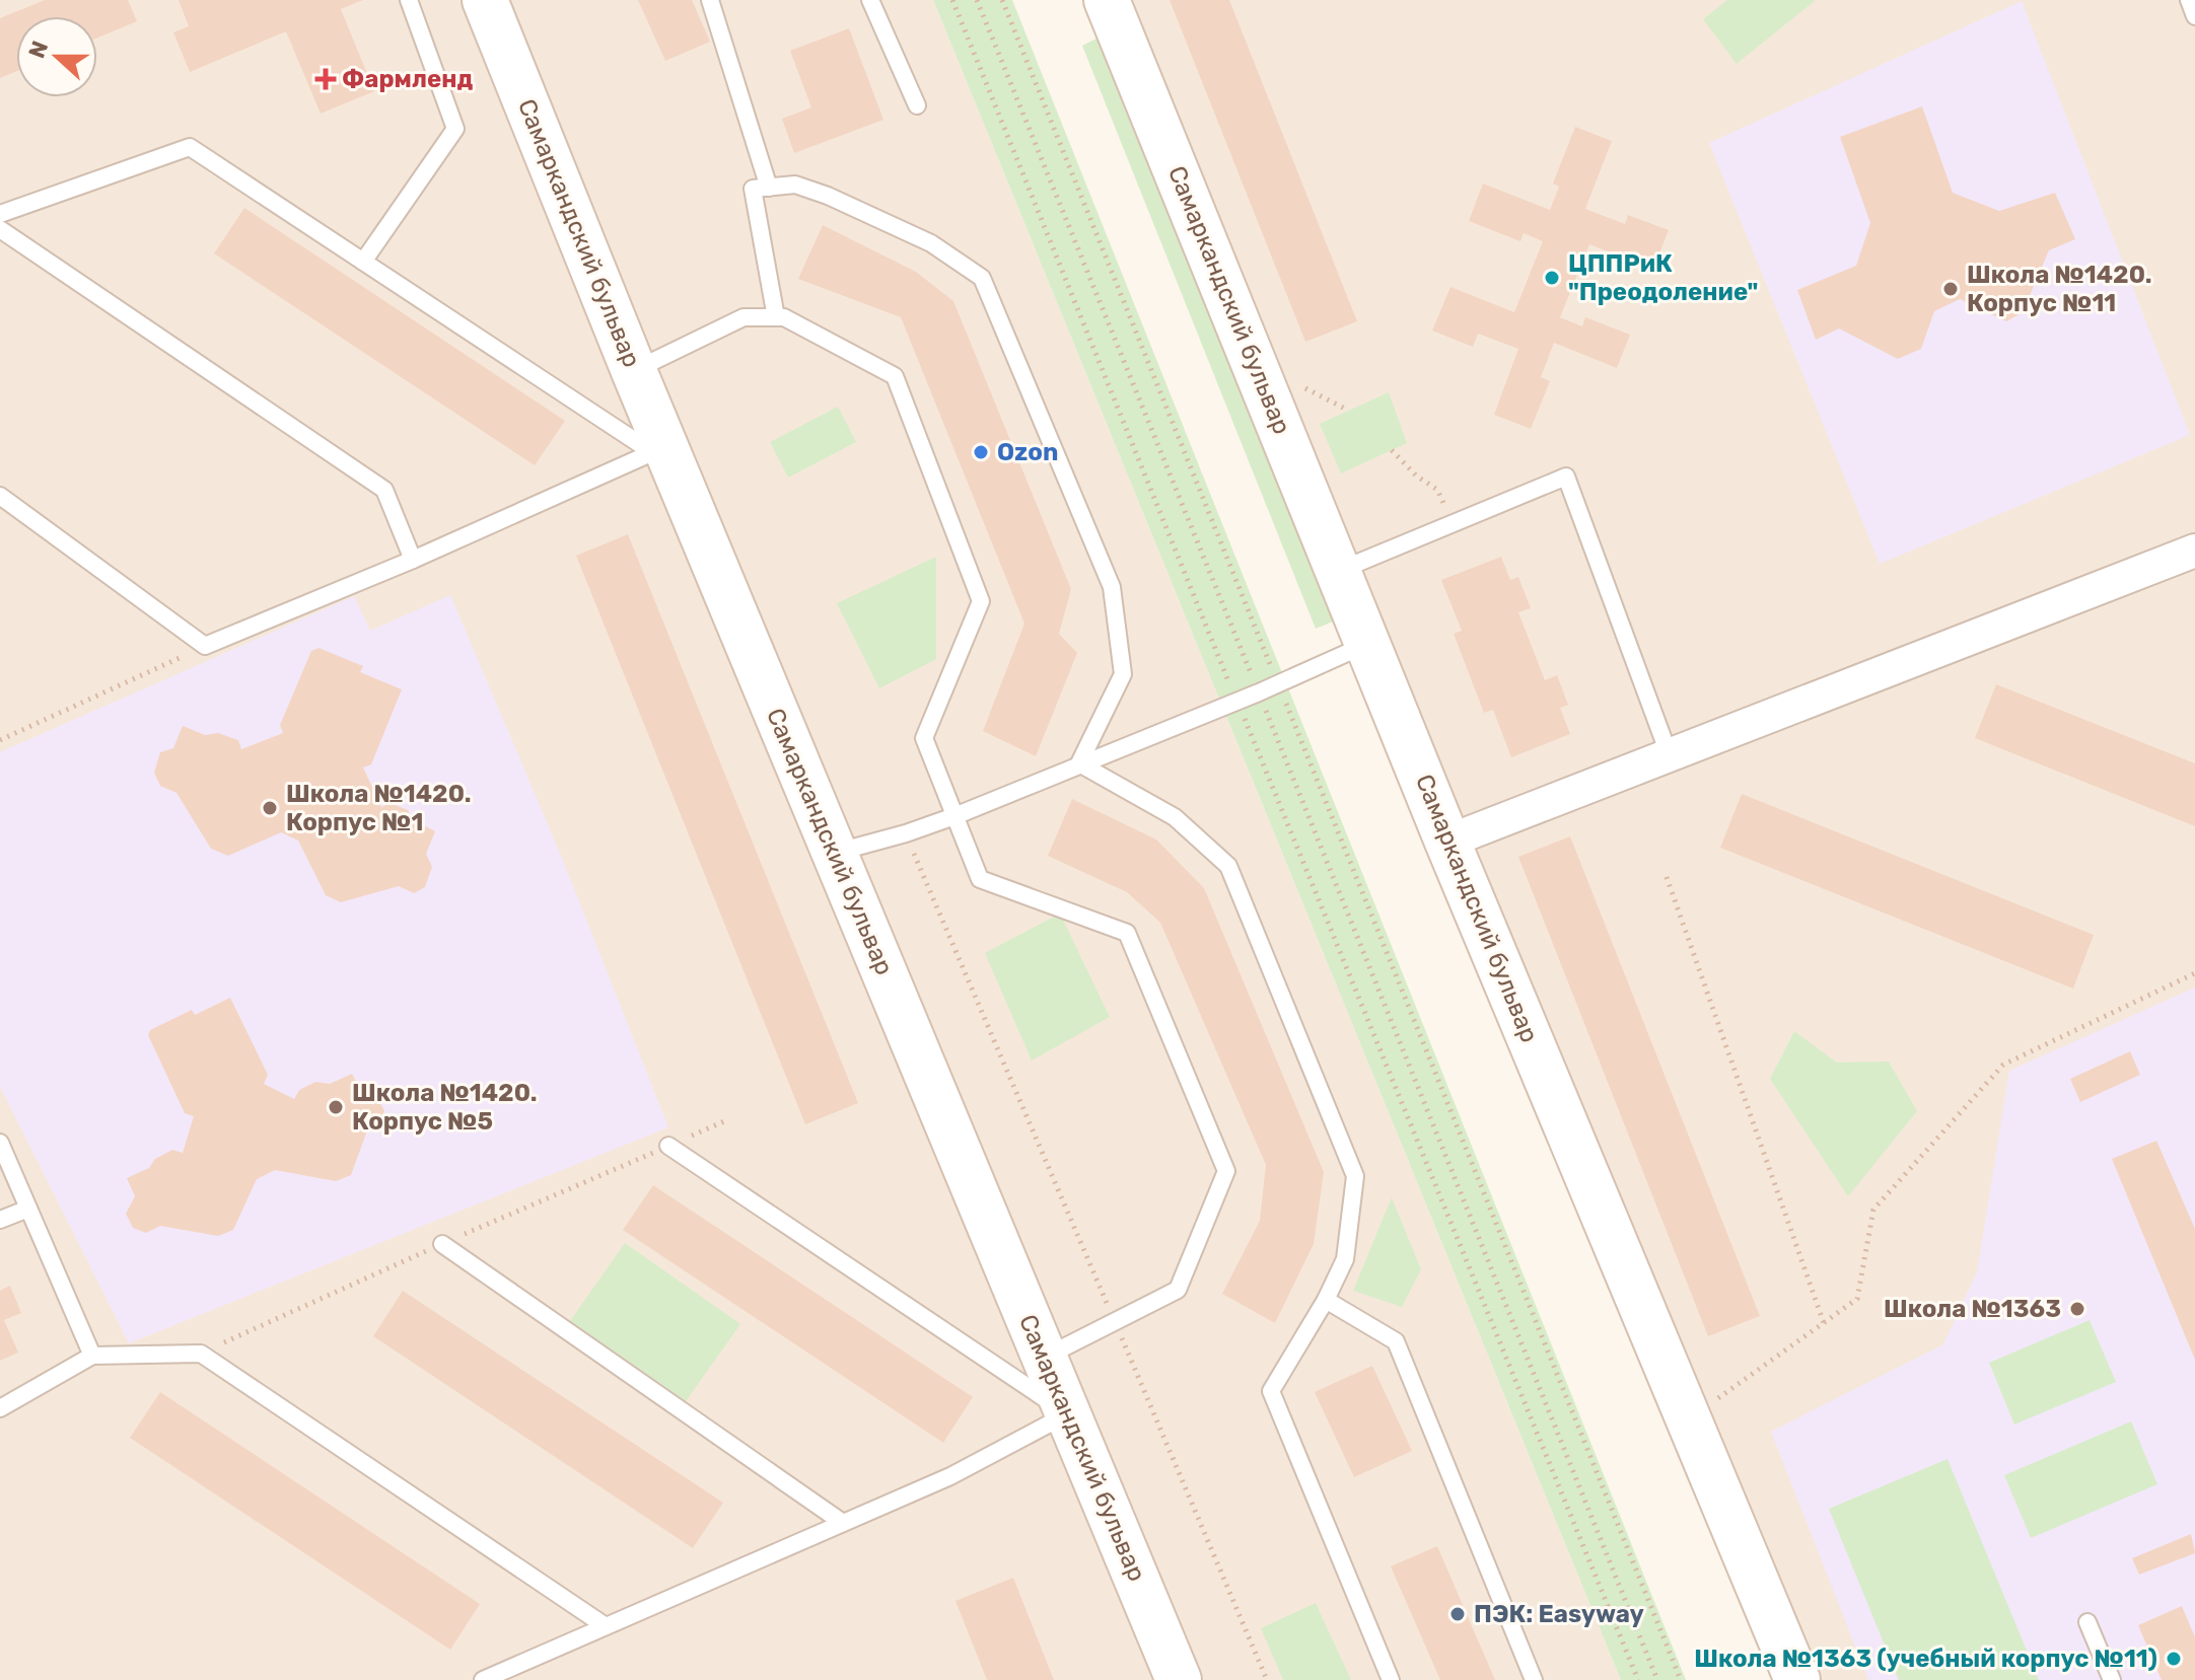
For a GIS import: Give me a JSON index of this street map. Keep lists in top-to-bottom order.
{
  "streets": {
    "street": ["Самаркандский бульвар"]
  },
  "places": {
    "health": ["Фармленд"],
    "other": [
      "ЦППРиК \"Преодоление\"",
      "Школа №1420. Корпус №11",
      "Ozon",
      "Школа №1420. Корпус №1",
      "Школа №1420. Корпус №5",
      "Школа №1363",
      "ПЭК: Easyway",
      "Школа №1363 (учебный корпус №11)"
    ]
  },
  "north": "left"
}
